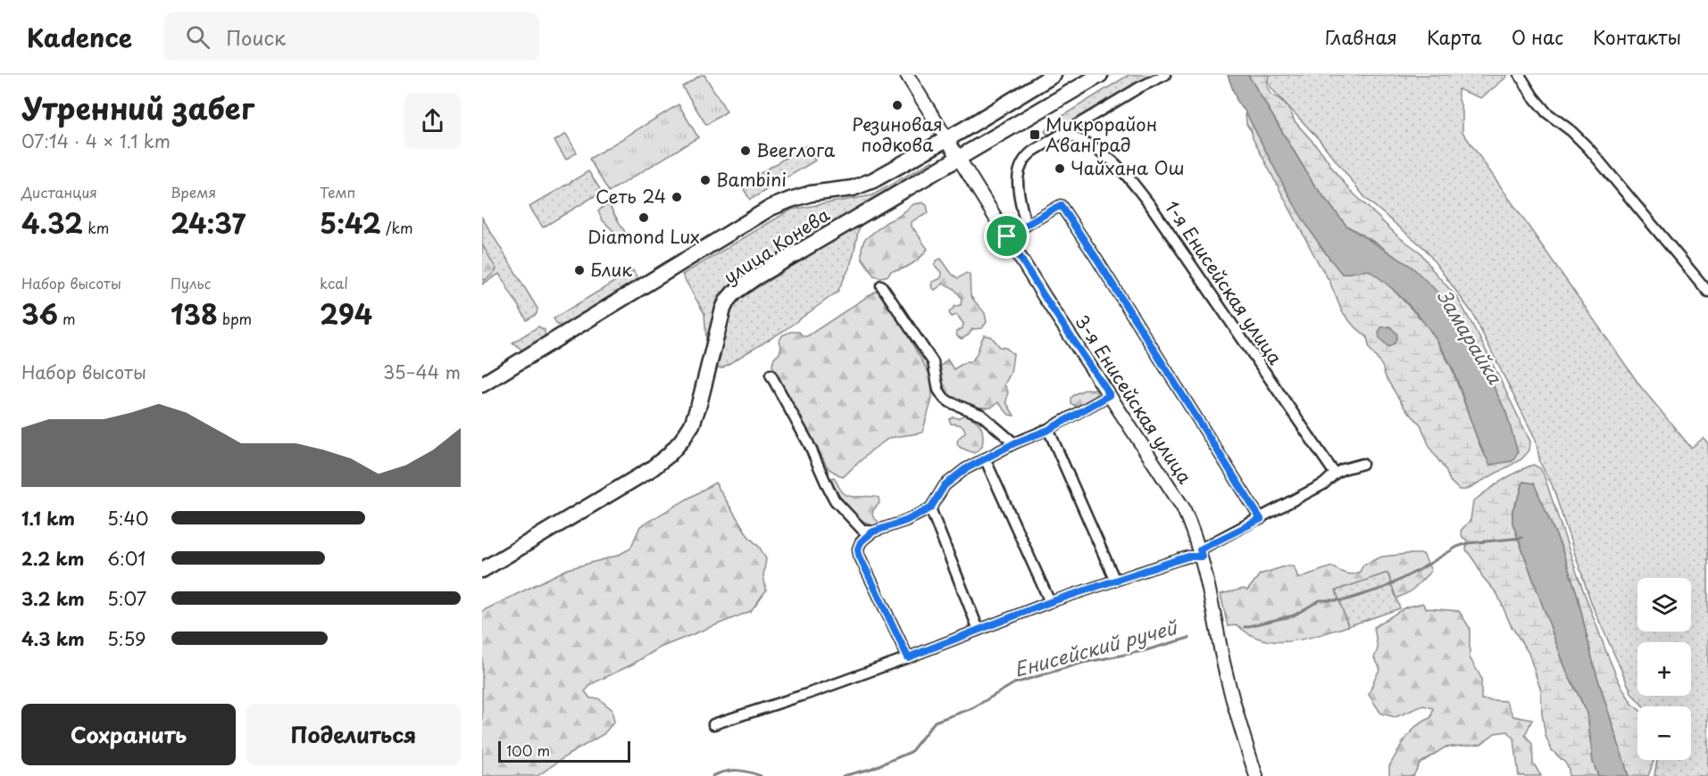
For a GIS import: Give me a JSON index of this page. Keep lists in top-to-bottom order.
{
  "streets": {
    "main road": ["улица Конева"],
    "street": ["1-я Енисейская улица", "3-я Енисейская улица"]
  },
  "crossings": [
    ["улица Конева", "3-я Енисейская улица"]
  ],
  "water": ["Замарайка", "Енисейский ручей"],
  "places": {
    "other": [
      "Резиновая подкова",
      "Beerлога",
      "Чайхана Ош",
      "Bambini",
      "Сеть 24",
      "Diamond Lux",
      "Блик"
    ],
    "transit": ["Микрорайон АванГрад"]
  },
  "scale_bar": "100 m",
  "page": {
    "header": "Kadence",
    "search": "Поиск",
    "nav": [
      "Главная",
      "Карта",
      "О нас",
      "Контакты"
    ],
    "heading": ["Утренний забег", "07:14 · 4 × 1.1 km"],
    "stats": [
      ["Дистанция", "4.32 km"],
      ["Время", "24:37"],
      ["Темп", "5:42 /km"],
      ["Набор высоты", "36 m"],
      ["Пульс", "138 bpm"],
      ["kcal", "294"]
    ],
    "chart": ["Набор высоты", "35–44 m"],
    "list": [
      {
        "name": "1.1 km",
        "note": "5:40"
      },
      {
        "name": "2.2 km",
        "note": "6:01"
      },
      {
        "name": "3.2 km",
        "note": "5:07"
      },
      {
        "name": "4.3 km",
        "note": "5:59"
      }
    ],
    "map_buttons": ["+", "−"],
    "buttons": ["Сохранить", "Поделиться"],
    "scale": "100 m"
  }
}
